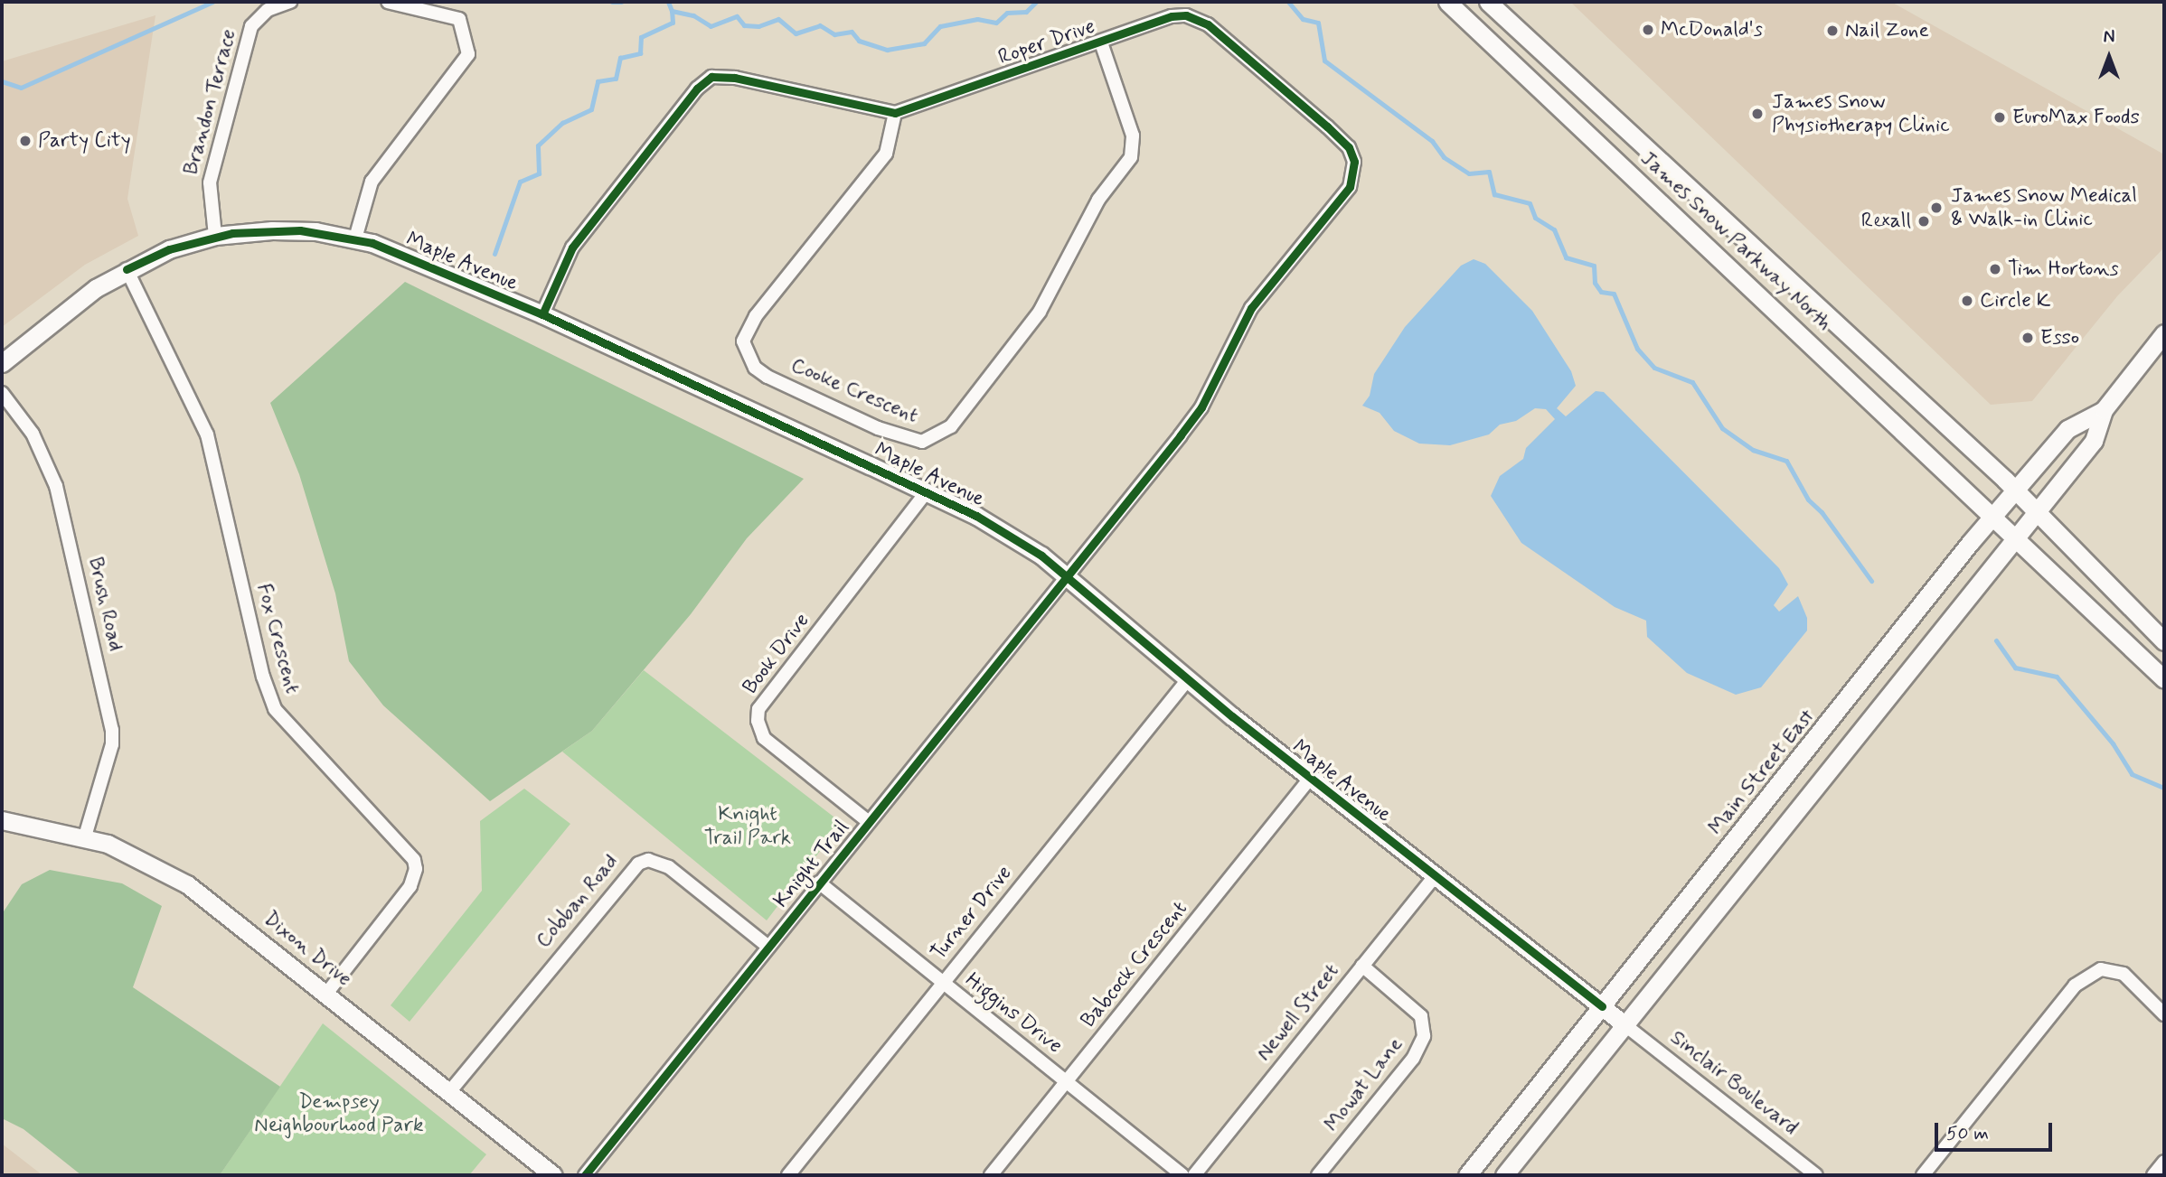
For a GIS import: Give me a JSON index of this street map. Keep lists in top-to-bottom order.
{
  "streets": {
    "main road": [
      "James Snow Parkway North",
      "Maple Avenue",
      "Main Street East",
      "Dixon Drive"
    ],
    "street": [
      "Roper Drive",
      "Brandon Terrace",
      "Cooke Crescent",
      "Brush Road",
      "Fox Crescent",
      "Book Drive",
      "Knight Trail",
      "Cobban Road",
      "Turner Drive",
      "Babcock Crescent",
      "Newell Street",
      "Higgins Drive",
      "Sinclair Boulevard",
      "Mowat Lane"
    ]
  },
  "crossings": [
    ["Roper Drive", "Maple Avenue"],
    ["Roper Drive", "Cooke Crescent"],
    ["Roper Drive", "Knight Trail"],
    ["Brandon Terrace", "Maple Avenue"],
    ["James Snow Parkway North", "Main Street East"],
    ["Maple Avenue", "Fox Crescent"],
    ["Maple Avenue", "Book Drive"],
    ["Maple Avenue", "Main Street East"],
    ["Maple Avenue", "Knight Trail"],
    ["Maple Avenue", "Turner Drive"],
    ["Maple Avenue", "Babcock Crescent"],
    ["Maple Avenue", "Newell Street"],
    ["Maple Avenue", "Sinclair Boulevard"],
    ["Brush Road", "Dixon Drive"],
    ["Fox Crescent", "Dixon Drive"],
    ["Book Drive", "Knight Trail"],
    ["Main Street East", "Sinclair Boulevard"],
    ["Knight Trail", "Cobban Road"],
    ["Knight Trail", "Higgins Drive"],
    ["Cobban Road", "Dixon Drive"],
    ["Turner Drive", "Higgins Drive"],
    ["Babcock Crescent", "Higgins Drive"],
    ["Newell Street", "Mowat Lane"]
  ],
  "parks": ["Knight Trail Park", "Dempsey Neighbourhood Park"],
  "places": [
    "McDonald's",
    "Nail Zone",
    "James Snow Physiotherapy Clinic",
    "EuroMax Foods",
    "Party City",
    "James Snow Medical & Walk-in Clinic",
    "Rexall",
    "Tim Hortons",
    "Circle K",
    "Esso"
  ],
  "scale_bar": "50 m",
  "north": "top"
}
